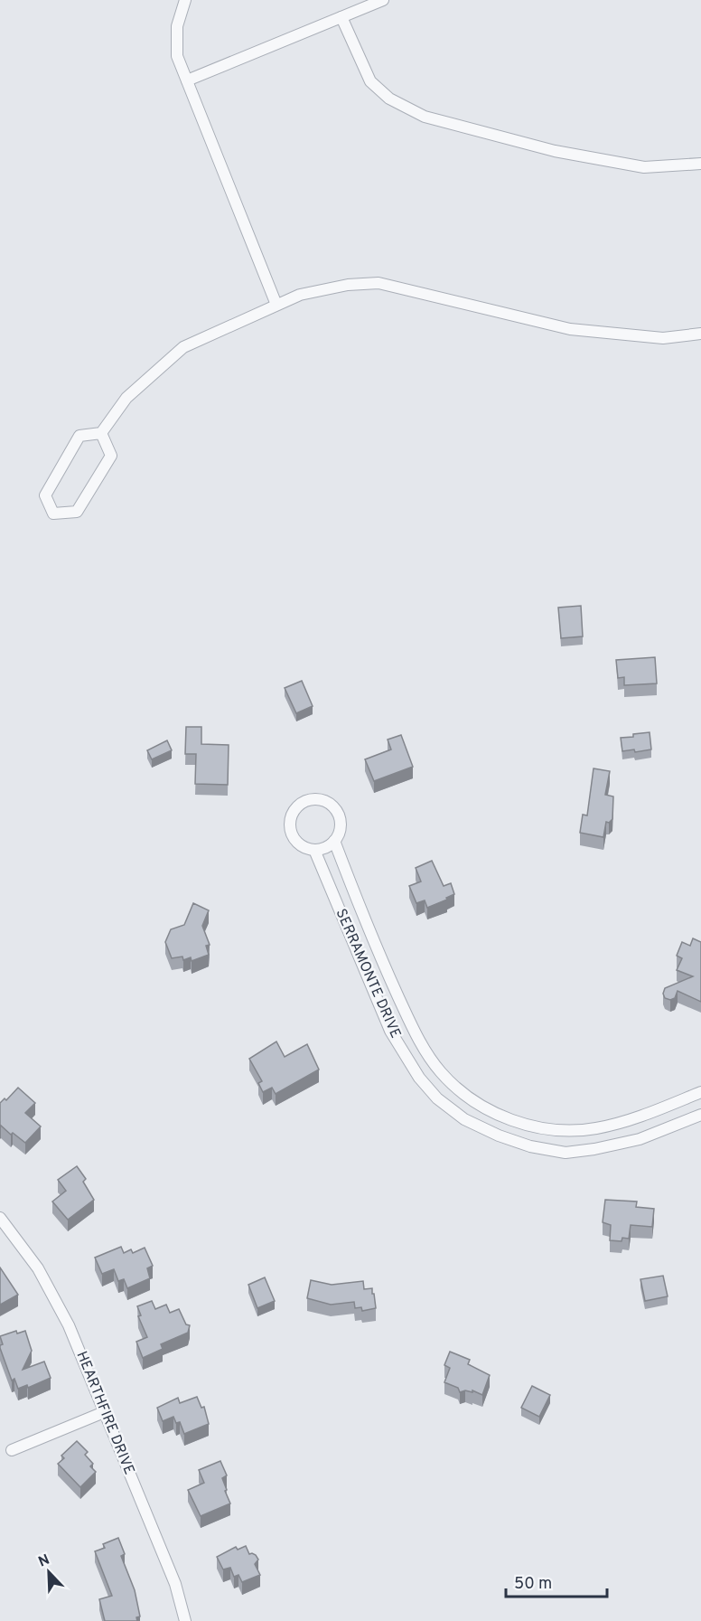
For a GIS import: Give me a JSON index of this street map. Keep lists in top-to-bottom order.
{
  "streets": {
    "street": ["SERRAMONTE DRIVE", "HEARTHFIRE DRIVE"]
  },
  "scale_bar": "50 m",
  "north": "top left"
}
